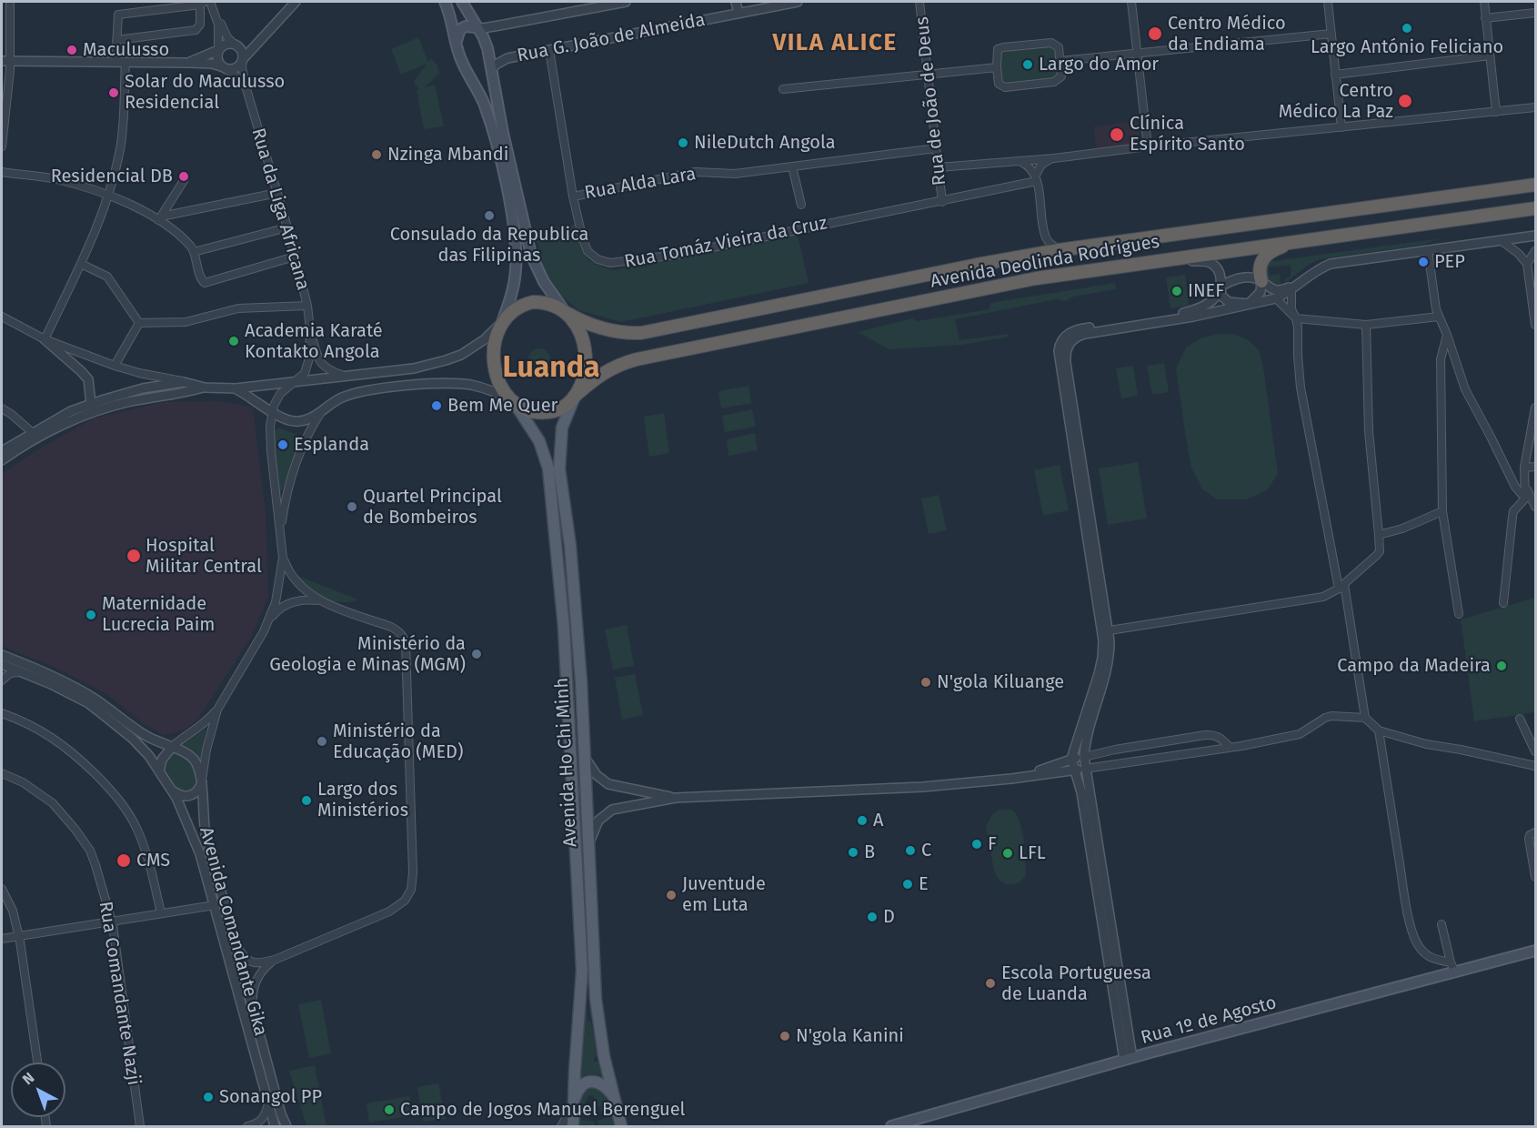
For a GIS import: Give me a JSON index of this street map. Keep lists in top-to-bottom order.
{
  "streets": {
    "highway": ["Avenida Deolinda Rodrigues"],
    "main road": ["Avenida Ho Chi Minh", "Rua 1º de Agosto"],
    "street": [
      "Rua G. João de Almeida",
      "Rua de João de Deus",
      "Rua Alda Lara",
      "Rua da Liga Africana",
      "Rua Tomáz Vieira da Cruz",
      "Avenida Comandante Gika",
      "Rua Comandante Nazji"
    ]
  },
  "crossings": [
    ["Rua G. João de Almeida", "Rua Tomáz Vieira da Cruz"],
    ["Rua de João de Deus", "Rua Alda Lara"],
    ["Rua de João de Deus", "Rua Tomáz Vieira da Cruz"],
    ["Rua Alda Lara", "Rua Tomáz Vieira da Cruz"],
    ["Avenida Deolinda Rodrigues", "Avenida Ho Chi Minh"]
  ],
  "districts": ["VILA ALICE", "Luanda"],
  "places": [
    "Largo António Feliciano",
    "Centro Médico da Endiama",
    "Maculusso",
    "Largo do Amor",
    "Solar do Maculusso Residencial",
    "Centro Médico La Paz",
    "Clínica Espírito Santo",
    "NileDutch Angola",
    "Nzinga Mbandi",
    "Residencial DB",
    "Consulado da Republica das Filipinas",
    "PEP",
    "INEF",
    "Academia Karaté Kontakto Angola",
    "Bem Me Quer",
    "Esplanda",
    "Quartel Principal de Bombeiros",
    "Hospital Militar Central",
    "Maternidade Lucrecia Paim",
    "Ministério da Geologia e Minas (MGM)",
    "Campo da Madeira",
    "N'gola Kiluange",
    "Ministério da Educação (MED)",
    "Largo dos Ministérios",
    "A",
    "F",
    "C",
    "B",
    "LFL",
    "CMS",
    "E",
    "Juventude em Luta",
    "D",
    "Escola Portuguesa de Luanda",
    "N'gola Kanini",
    "Sonangol PP",
    "Campo de Jogos Manuel Berenguel"
  ],
  "north": "top left"
}
